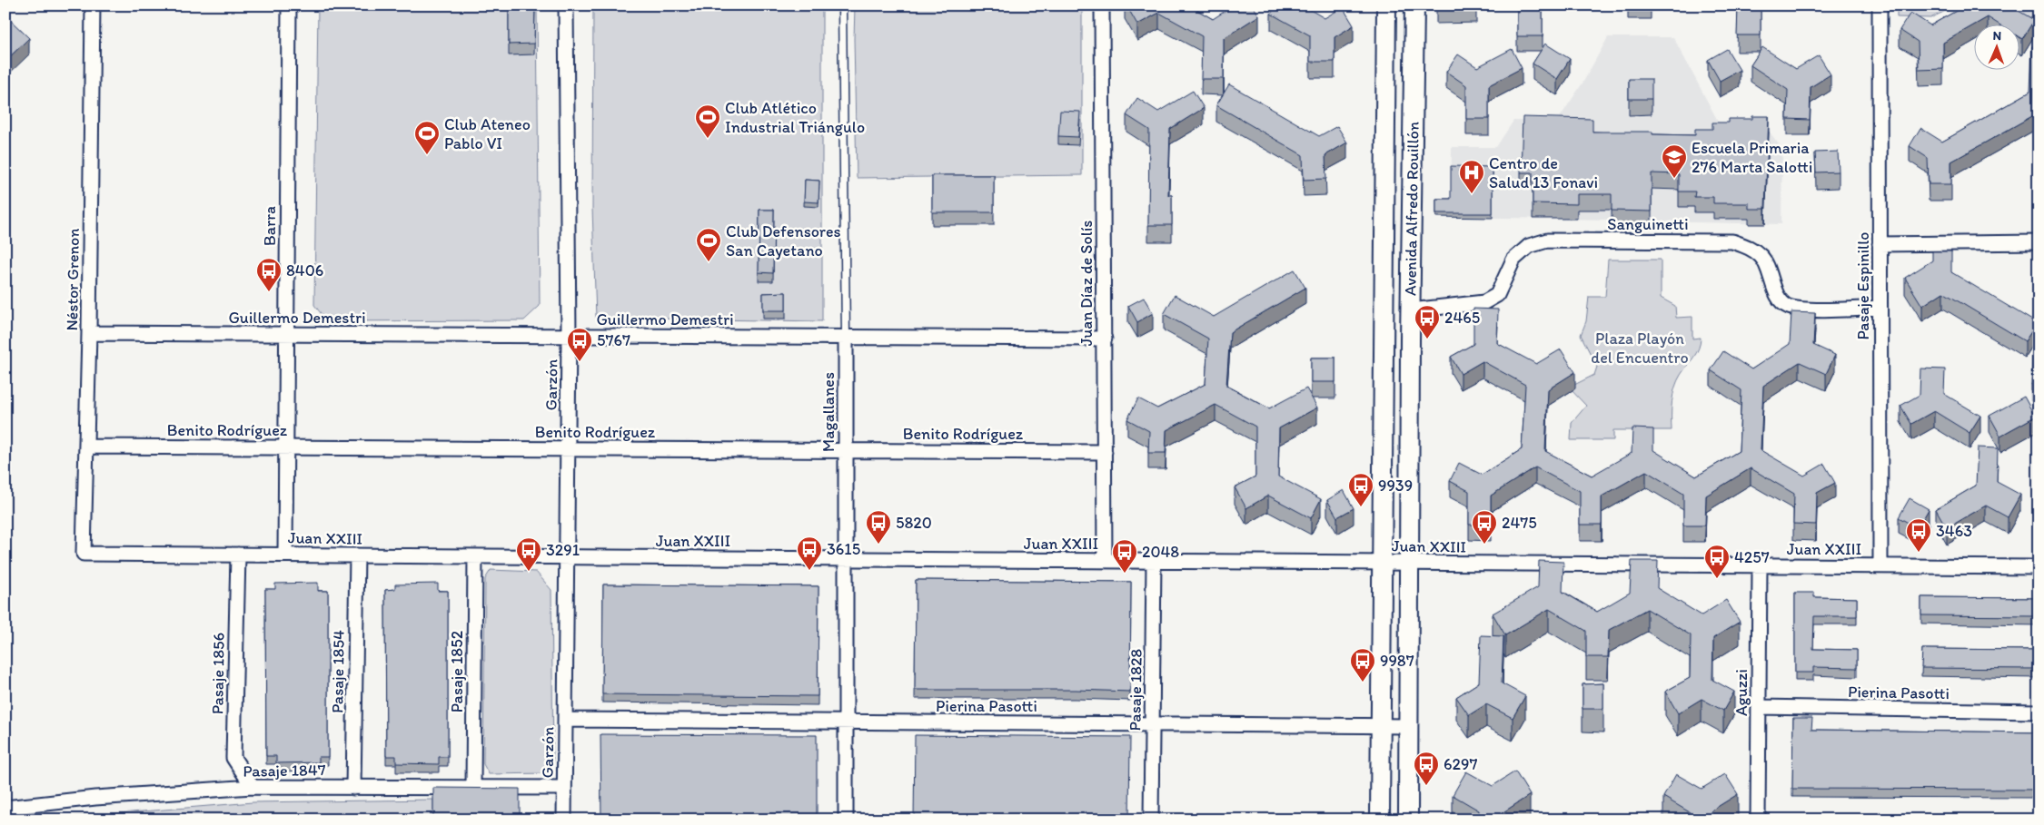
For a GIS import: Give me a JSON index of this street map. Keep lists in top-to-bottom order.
{
  "streets": {
    "street": [
      "Avenida Alfredo Rouillón",
      "Sanguinetti",
      "Barra",
      "Néstor Grenon",
      "Juan Díaz de Solís",
      "Pasaje Espinillo",
      "Guillermo Demestri",
      "Garzón",
      "Magallanes",
      "Benito Rodríguez",
      "Juan XXIII",
      "Pasaje 1854",
      "Pasaje 1852",
      "Pasaje 1856",
      "Pasaje 1828",
      "Aguzzi",
      "Pierina Pasotti",
      "Pasaje 1847"
    ]
  },
  "crossings": [
    ["Avenida Alfredo Rouillón", "Sanguinetti"],
    ["Avenida Alfredo Rouillón", "Juan XXIII"],
    ["Avenida Alfredo Rouillón", "Pierina Pasotti"],
    ["Sanguinetti", "Pasaje Espinillo"],
    ["Barra", "Guillermo Demestri"],
    ["Barra", "Benito Rodríguez"],
    ["Barra", "Juan XXIII"],
    ["Néstor Grenon", "Guillermo Demestri"],
    ["Néstor Grenon", "Benito Rodríguez"],
    ["Néstor Grenon", "Juan XXIII"],
    ["Juan Díaz de Solís", "Guillermo Demestri"],
    ["Juan Díaz de Solís", "Benito Rodríguez"],
    ["Juan Díaz de Solís", "Juan XXIII"],
    ["Pasaje Espinillo", "Juan XXIII"],
    ["Guillermo Demestri", "Garzón"],
    ["Guillermo Demestri", "Magallanes"],
    ["Garzón", "Benito Rodríguez"],
    ["Garzón", "Juan XXIII"],
    ["Garzón", "Pierina Pasotti"],
    ["Garzón", "Pasaje 1847"],
    ["Magallanes", "Benito Rodríguez"],
    ["Magallanes", "Juan XXIII"],
    ["Magallanes", "Pierina Pasotti"],
    ["Juan XXIII", "Pasaje 1854"],
    ["Juan XXIII", "Pasaje 1852"],
    ["Juan XXIII", "Pasaje 1856"],
    ["Juan XXIII", "Pasaje 1828"],
    ["Juan XXIII", "Aguzzi"],
    ["Pasaje 1854", "Pasaje 1847"],
    ["Pasaje 1852", "Pasaje 1847"],
    ["Pasaje 1856", "Pasaje 1847"],
    ["Pasaje 1828", "Pierina Pasotti"],
    ["Aguzzi", "Pierina Pasotti"]
  ],
  "parks": ["Plaza Playón del Encuentro"],
  "places": {
    "sports": ["Club Atlético Industrial Triángulo", "Club Ateneo Pablo VI", "Club Defensores San Cayetano"],
    "school or university": ["Escuela Primaria 276 Marta Salotti"],
    "hospital": ["Centro de Salud 13 Fonavi"],
    "bus stop": [
      "8406",
      "2465",
      "5767",
      "9939",
      "5820",
      "2475",
      "3463",
      "3615",
      "3291",
      "2048",
      "4257",
      "9987",
      "6297"
    ]
  },
  "north": "top"
}
